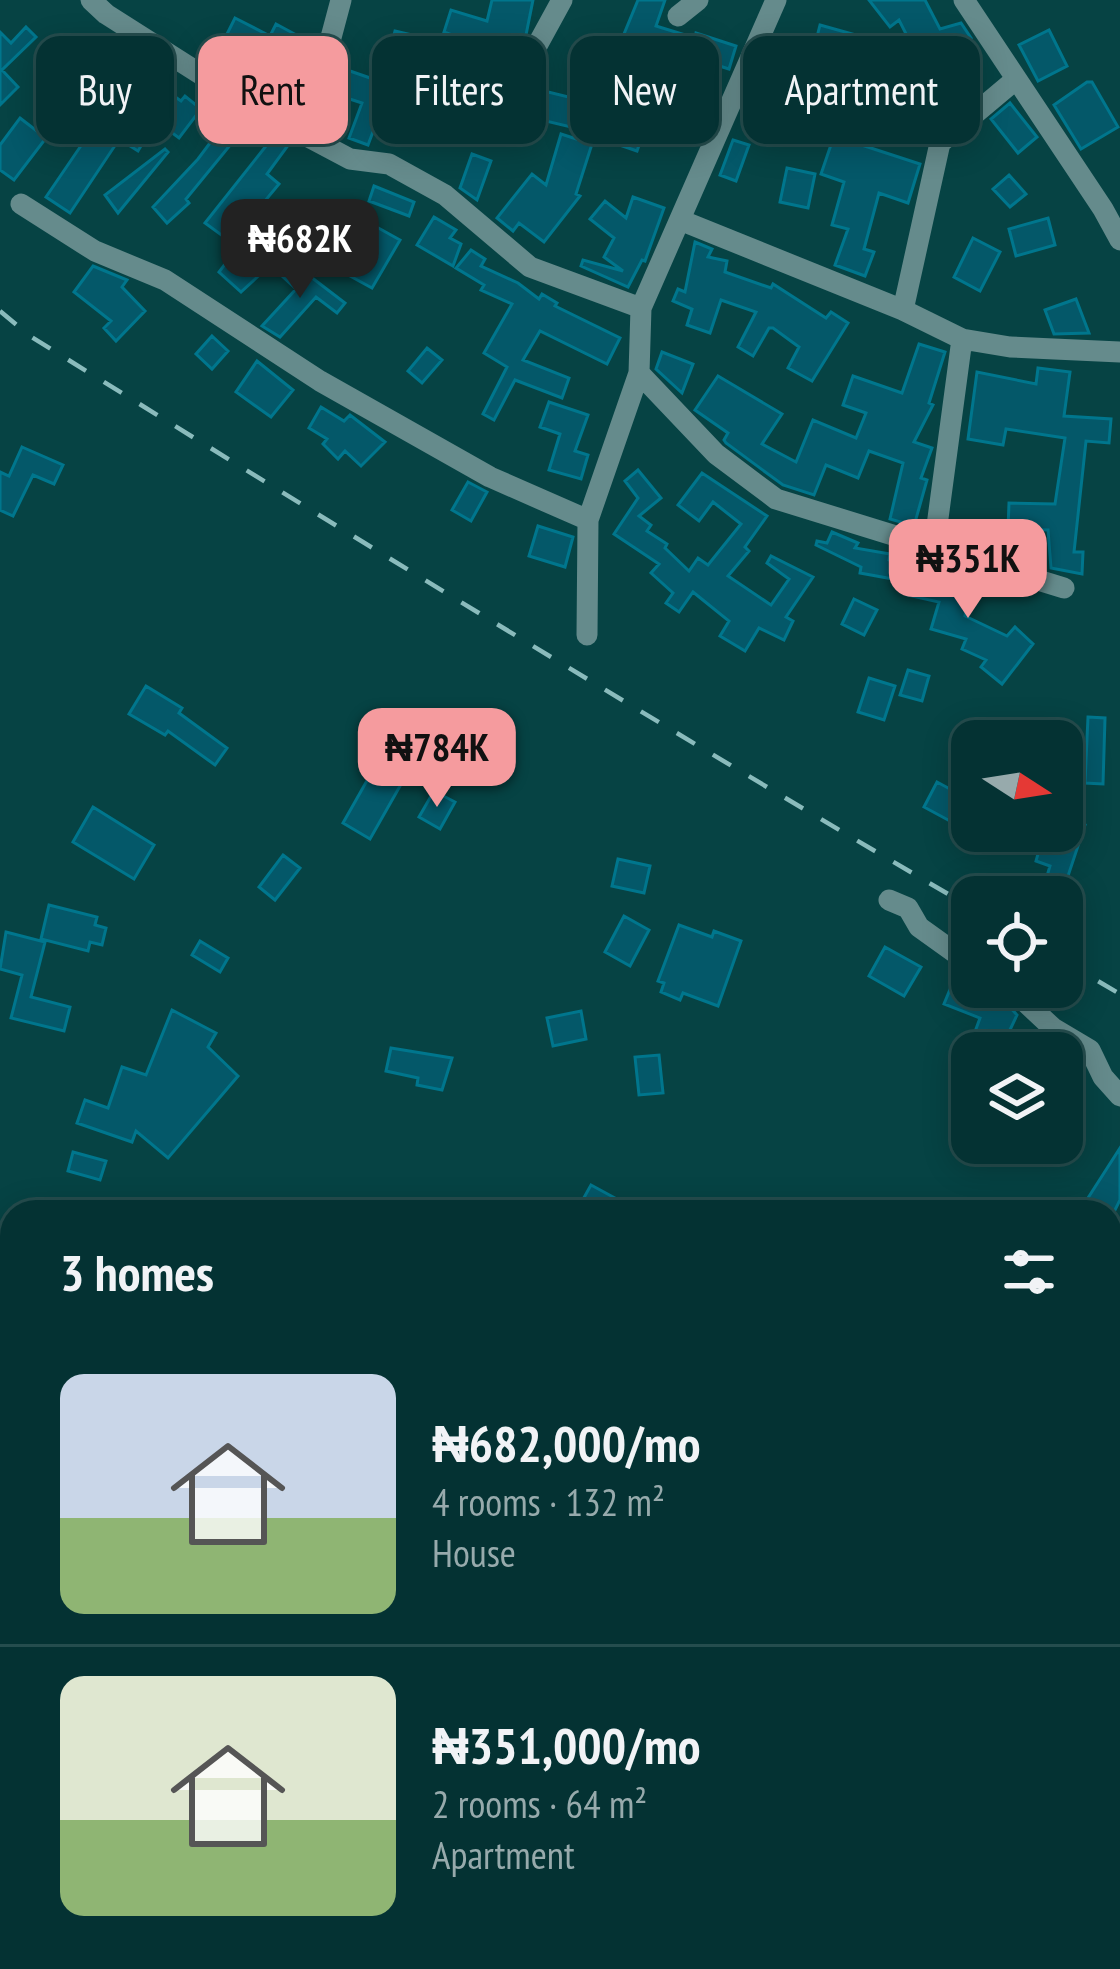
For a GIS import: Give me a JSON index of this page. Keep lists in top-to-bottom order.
{
  "north": "right",
  "page": {
    "chip": [
      "Buy",
      "Rent",
      "Filters",
      "New",
      "Apartment"
    ],
    "price": ["₦682K", "₦351K", "₦784K"],
    "heading": "3 homes",
    "list": [
      {
        "name": "₦682,000/mo",
        "note": "4 rooms · 132 m² · House"
      },
      {
        "name": "₦351,000/mo",
        "note": "2 rooms · 64 m² · Apartment"
      }
    ]
  }
}
